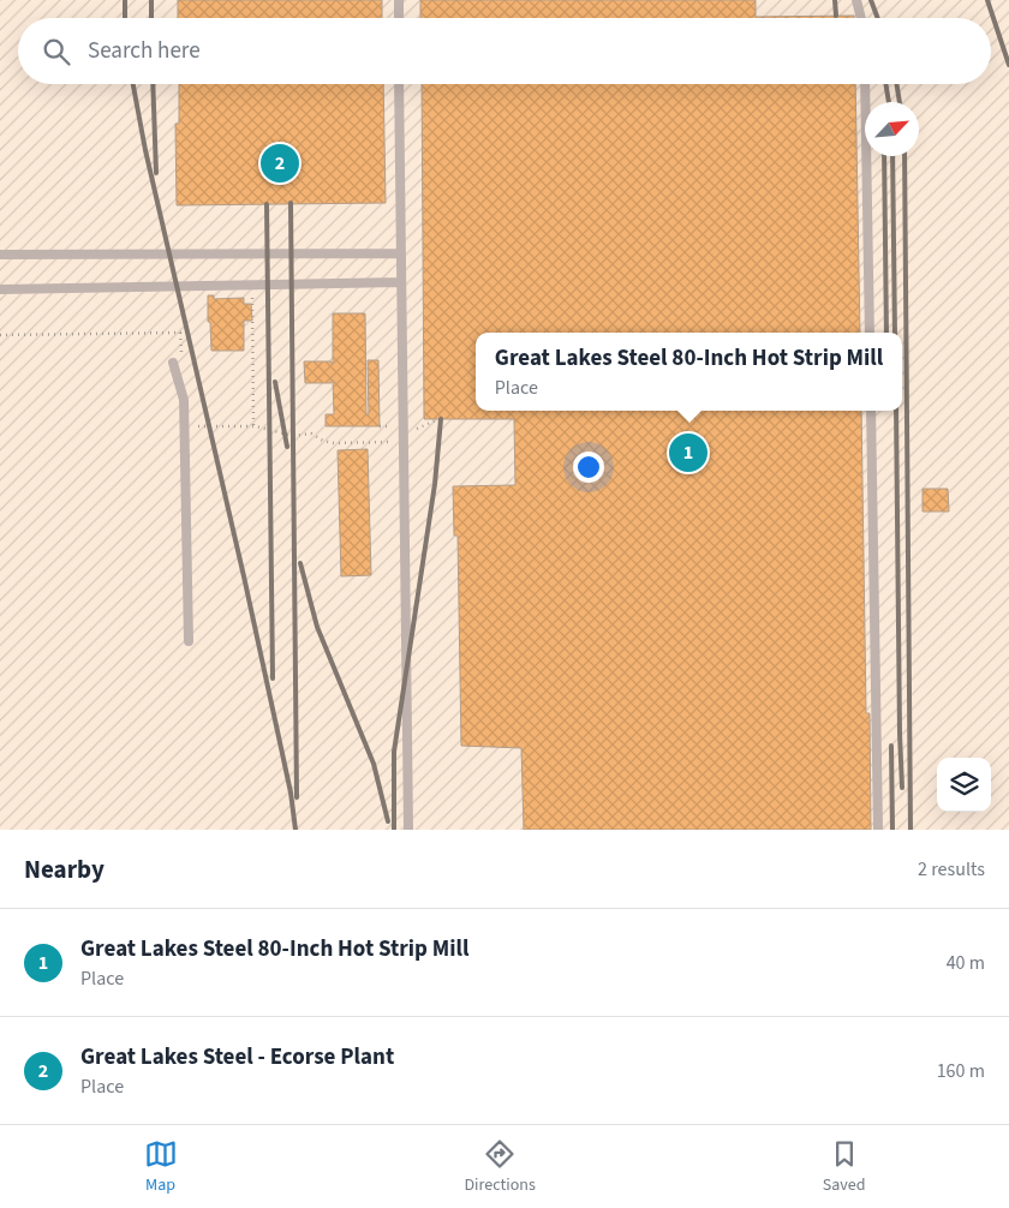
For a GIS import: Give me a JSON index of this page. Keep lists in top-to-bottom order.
{
  "north": "top right",
  "page": {
    "search": "Search here",
    "pins": ["2", "1"],
    "popup": ["Great Lakes Steel 80-Inch Hot Strip Mill", "Place"],
    "heading": ["Nearby", "2 results"],
    "list": [
      {
        "mark": "1",
        "name": "Great Lakes Steel 80-Inch Hot Strip Mill",
        "note": "Place",
        "value": "40 m"
      },
      {
        "mark": "2",
        "name": "Great Lakes Steel - Ecorse Plant",
        "note": "Place",
        "value": "160 m"
      }
    ],
    "nav": ["Map", "Directions", "Saved"]
  }
}
